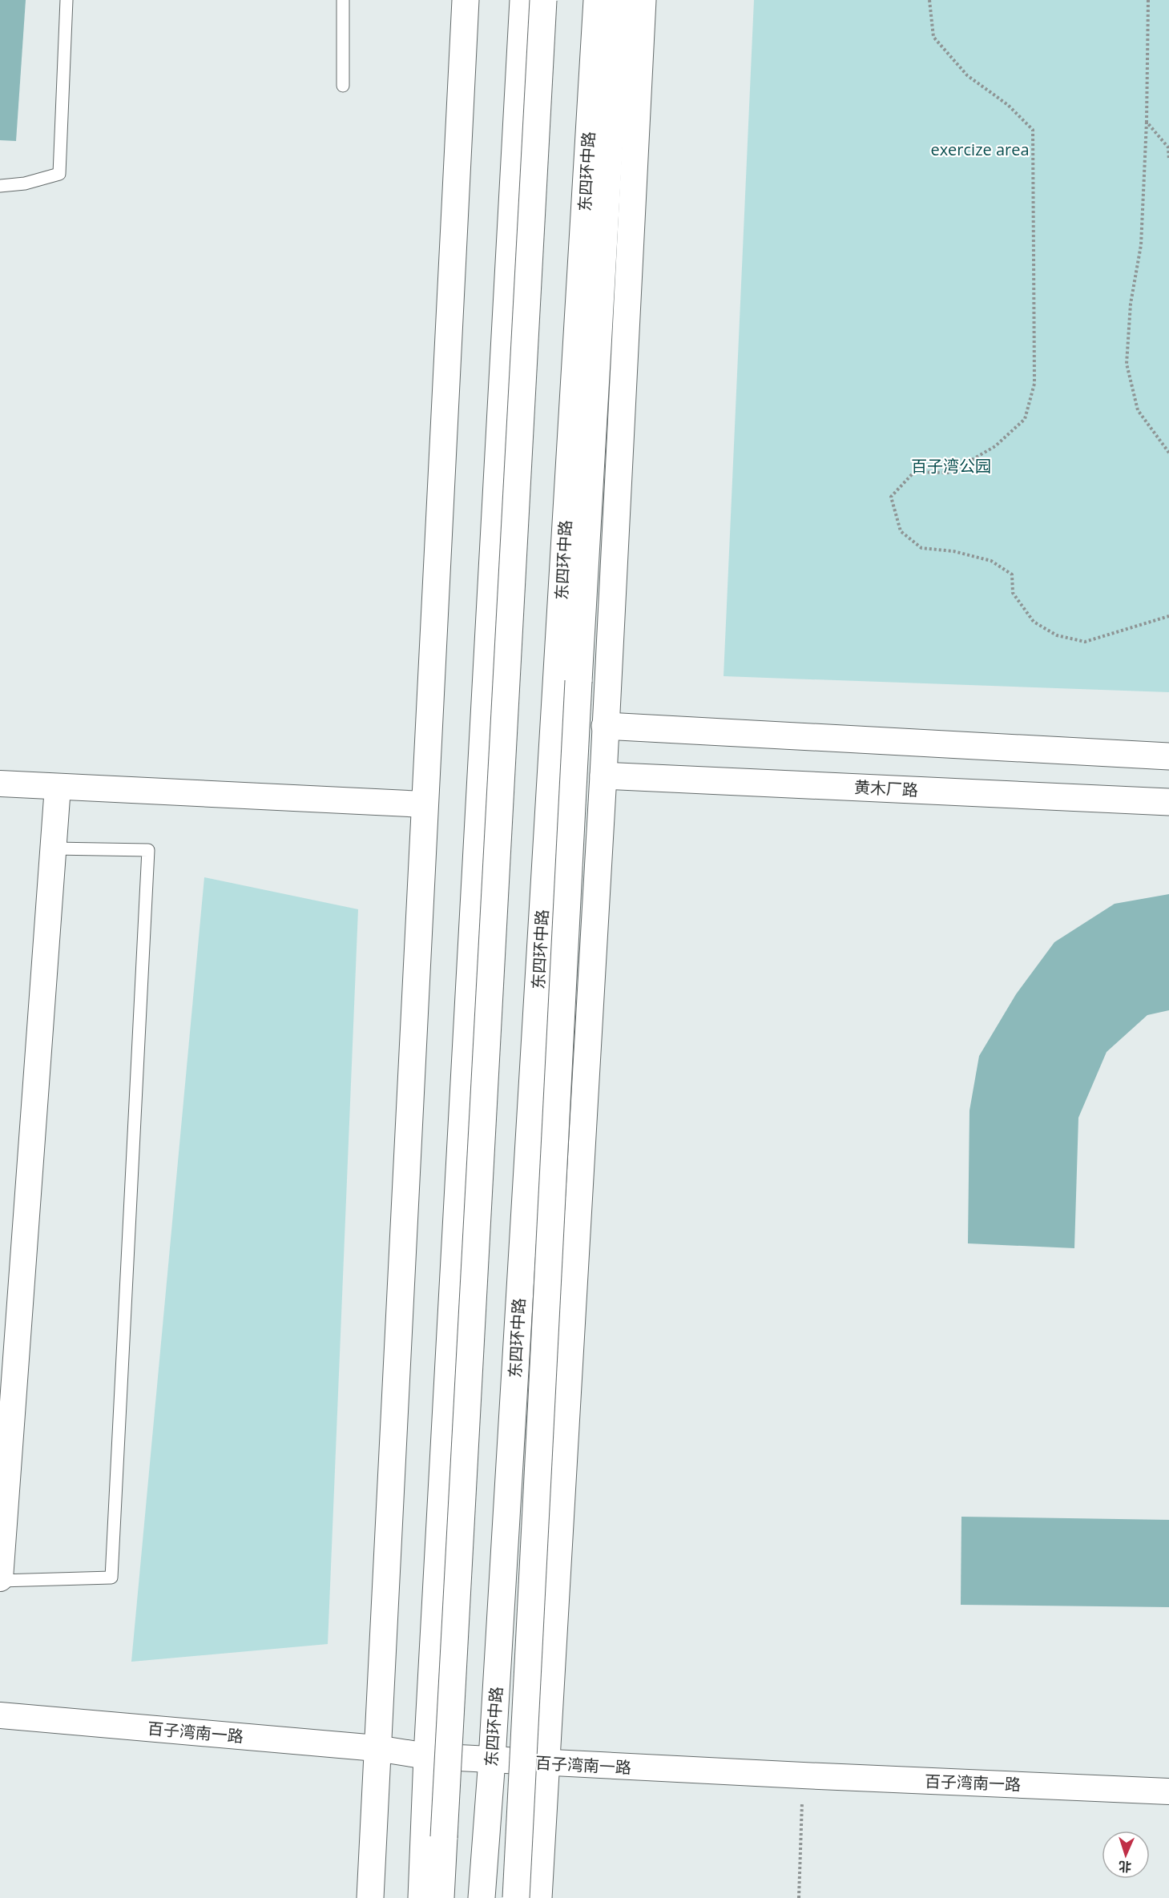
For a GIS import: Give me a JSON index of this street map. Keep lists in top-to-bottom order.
{
  "streets": {
    "main road": ["东四环中路", "黄木厂路"],
    "street": ["百子湾南一路"]
  },
  "crossings": [
    ["东四环中路", "百子湾南一路"]
  ],
  "parks": ["exercize area", "百子湾公园"],
  "north": "bottom"
}
